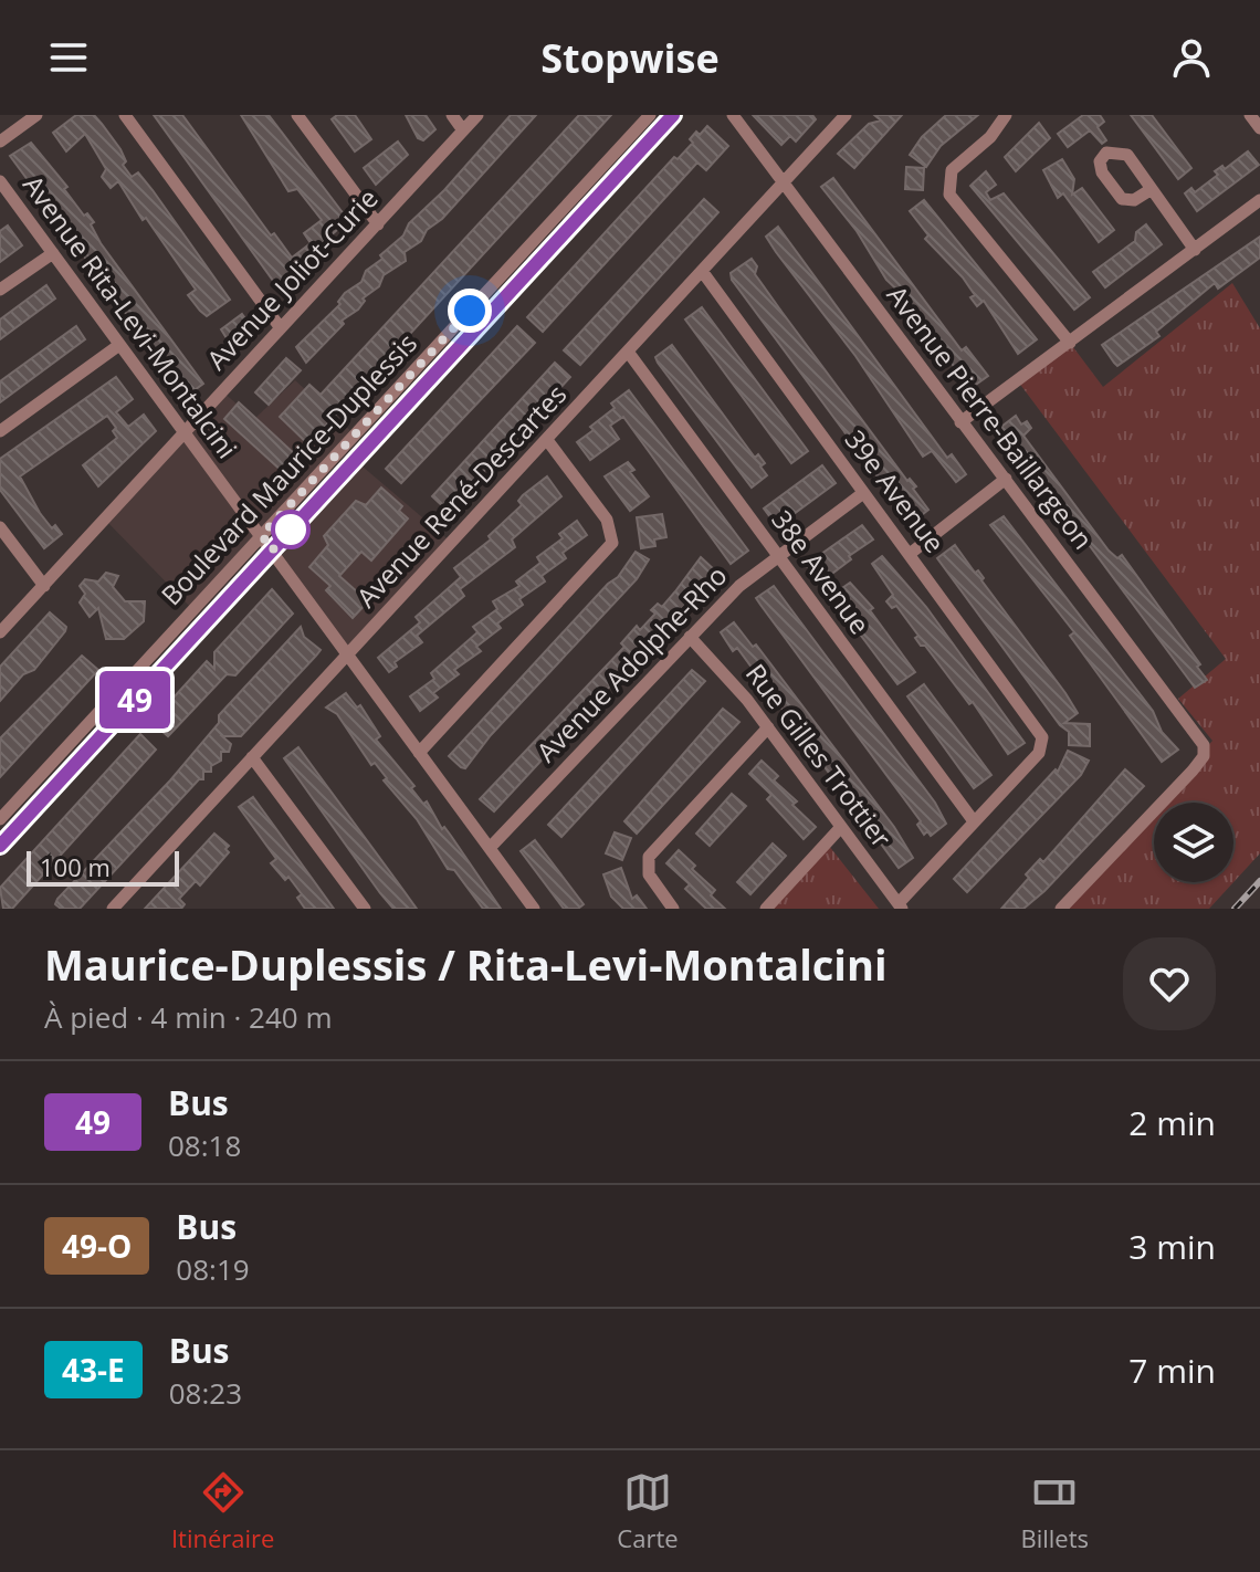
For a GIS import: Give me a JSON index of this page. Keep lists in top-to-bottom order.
{
  "streets": {
    "street": [
      "Avenue Joliot-Curie",
      "Avenue Rita-Levi-Montalcini",
      "Avenue Pierre-Baillargeon",
      "Boulevard Maurice-Duplessis",
      "39e Avenue",
      "Avenue René-Descartes",
      "38e Avenue",
      "Avenue Adolphe-Rho",
      "Rue Gilles Trottier"
    ]
  },
  "crossings": [
    ["Avenue Joliot-Curie", "Avenue Rita-Levi-Montalcini"],
    ["Avenue Rita-Levi-Montalcini", "Boulevard Maurice-Duplessis"],
    ["Avenue Rita-Levi-Montalcini", "Avenue René-Descartes"],
    ["Avenue Rita-Levi-Montalcini", "Avenue Adolphe-Rho"],
    ["Avenue Pierre-Baillargeon", "Avenue René-Descartes"],
    ["39e Avenue", "Avenue René-Descartes"],
    ["39e Avenue", "38e Avenue"],
    ["39e Avenue", "Avenue Adolphe-Rho"],
    ["Avenue René-Descartes", "38e Avenue"],
    ["38e Avenue", "Avenue Adolphe-Rho"],
    ["Avenue Adolphe-Rho", "Rue Gilles Trottier"]
  ],
  "lines": ["bus line 49"],
  "scale_bar": "100 m",
  "page": {
    "header": "Stopwise",
    "on_map": "49",
    "scale": "100 m",
    "heading": ["Maurice-Duplessis / Rita-Levi-Montalcini", "À pied · 4 min · 240 m"],
    "list": [
      {
        "mark": "49",
        "name": "Bus",
        "note": "08:18",
        "value": "2 min"
      },
      {
        "mark": "49-O",
        "name": "Bus",
        "note": "08:19",
        "value": "3 min"
      },
      {
        "mark": "43-E",
        "name": "Bus",
        "note": "08:23",
        "value": "7 min"
      }
    ],
    "tabs": ["Itinéraire", "Carte", "Billets"]
  }
}
